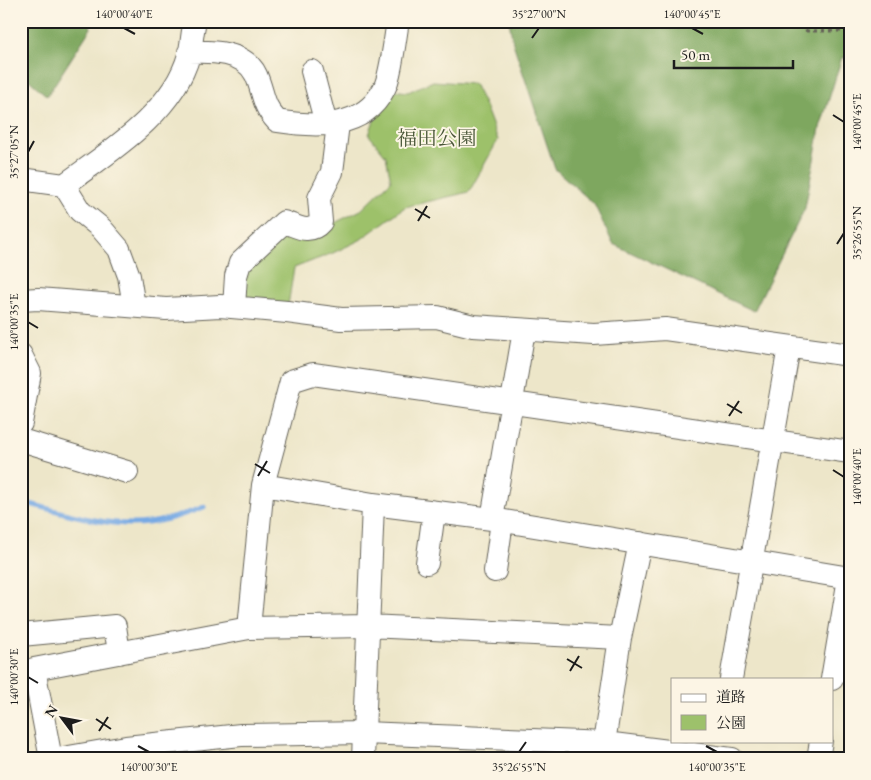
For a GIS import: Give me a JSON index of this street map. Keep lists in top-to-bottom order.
{
  "parks": ["福田公園"],
  "legend": ["道路", "公園"],
  "scale_bar": "50 m",
  "north": "top left",
  "coordinates": [
    "140°00'40\"E",
    "35°27'00\"N",
    "140°00'45\"E",
    "35°27'05\"N",
    "35°26'55\"N",
    "140°00'35\"E",
    "140°00'30\"E"
  ]
}
